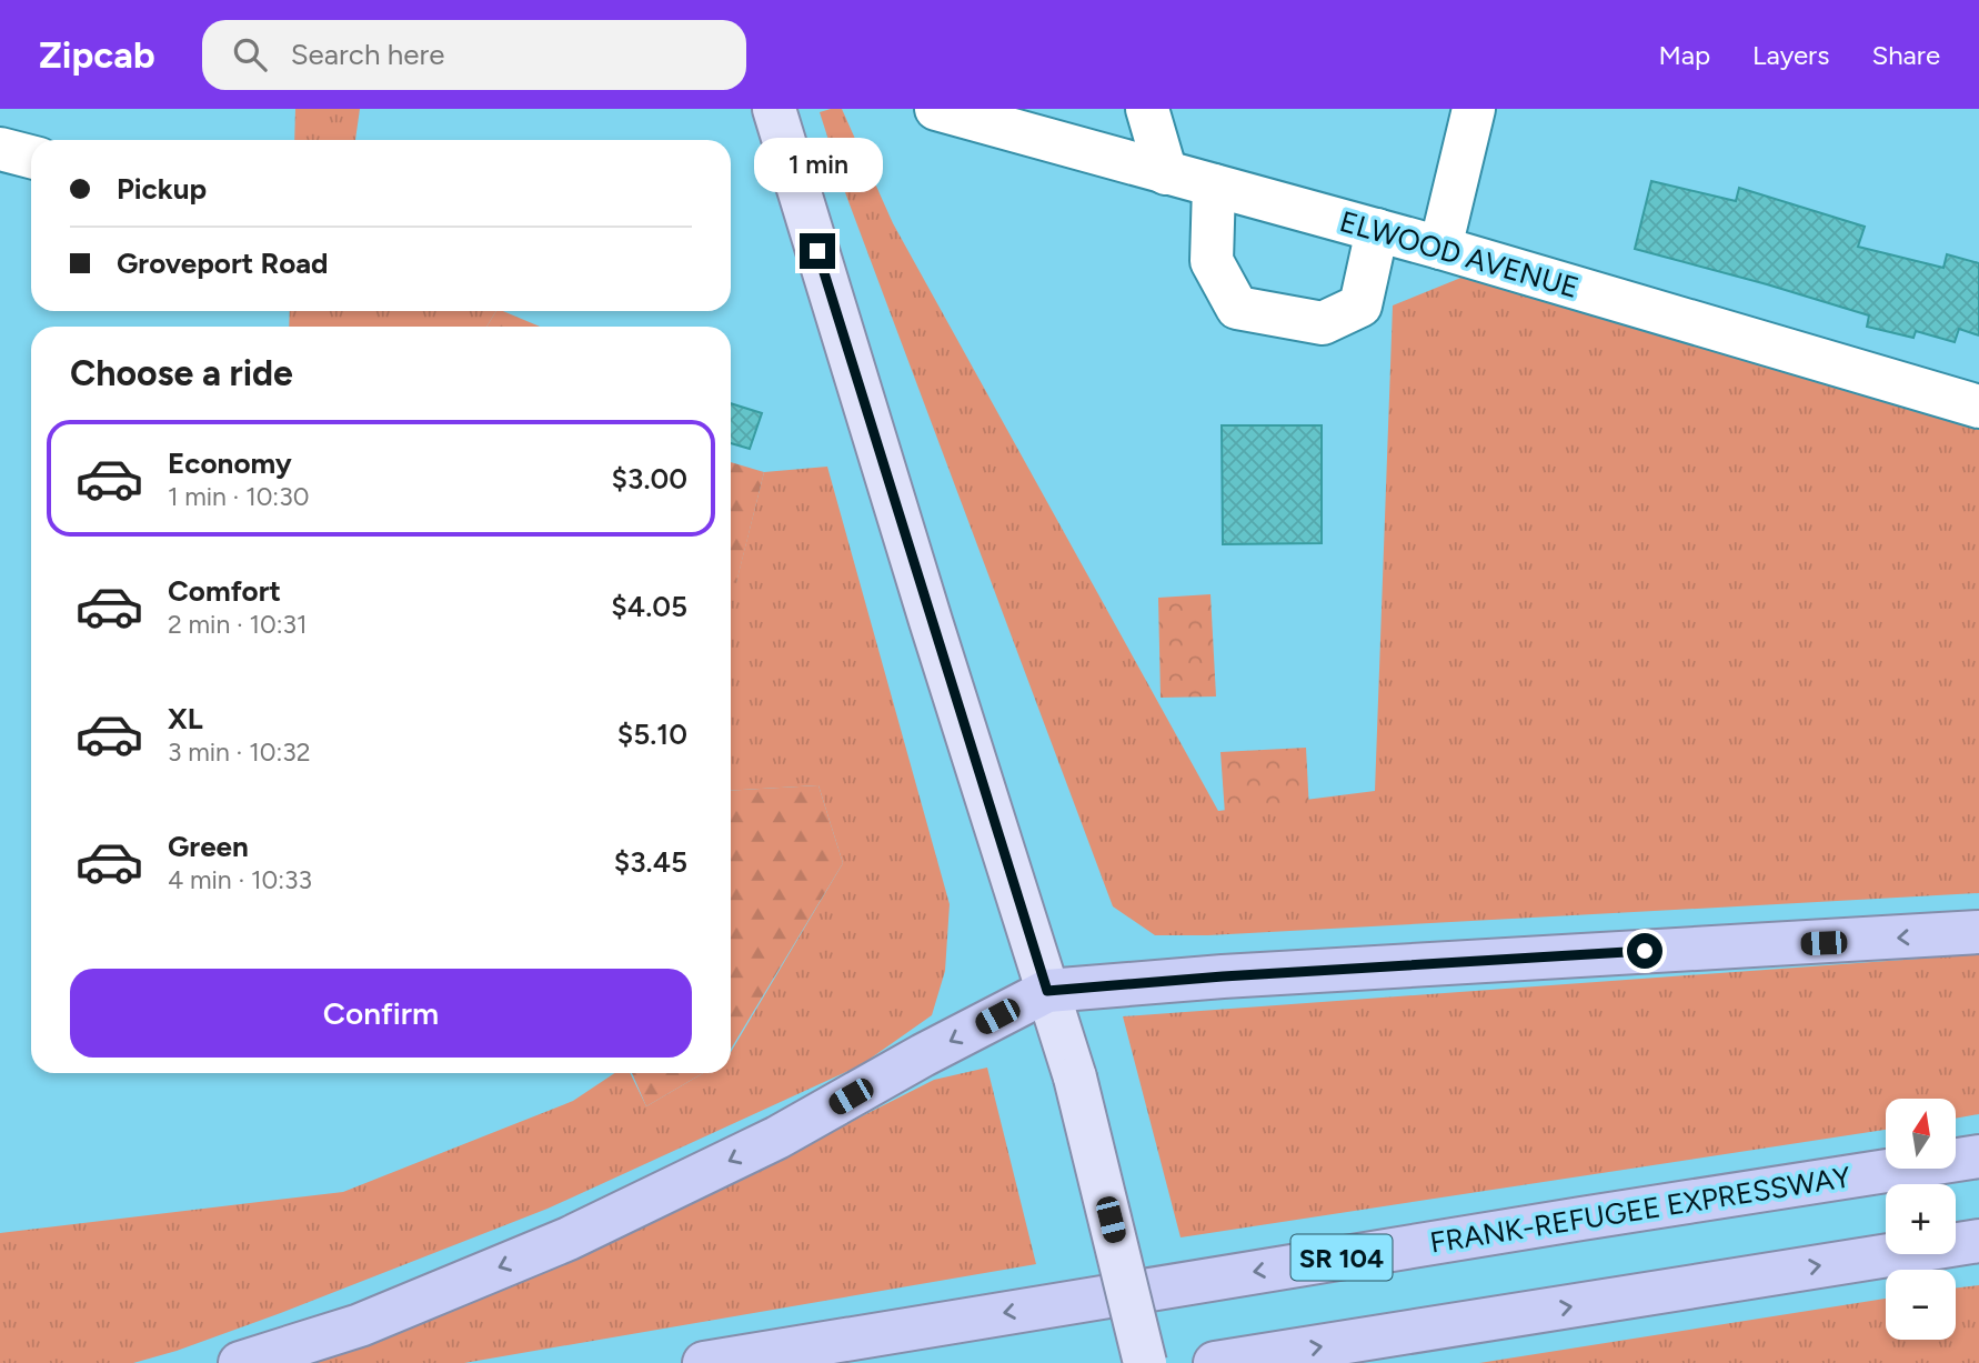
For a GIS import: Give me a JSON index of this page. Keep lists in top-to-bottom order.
{
  "streets": {
    "highway": ["FRANK-REFUGEE EXPRESSWAY", "SR 104"],
    "street": ["ELWOOD AVENUE"]
  },
  "north": "top",
  "page": {
    "header": "Zipcab",
    "search": "Search here",
    "nav": ["Map", "Layers", "Share"],
    "bubble": "1 min",
    "banner": ["Pickup", "Groveport Road"],
    "heading": "Choose a ride",
    "list": [
      {
        "name": "Economy",
        "note": "1 min · 10:30",
        "value": "$3.00"
      },
      {
        "name": "Comfort",
        "note": "2 min · 10:31",
        "value": "$4.05"
      },
      {
        "name": "XL",
        "note": "3 min · 10:32",
        "value": "$5.10"
      },
      {
        "name": "Green",
        "note": "4 min · 10:33",
        "value": "$3.45"
      }
    ],
    "buttons": "Confirm",
    "map_buttons": ["+", "−"]
  }
}
